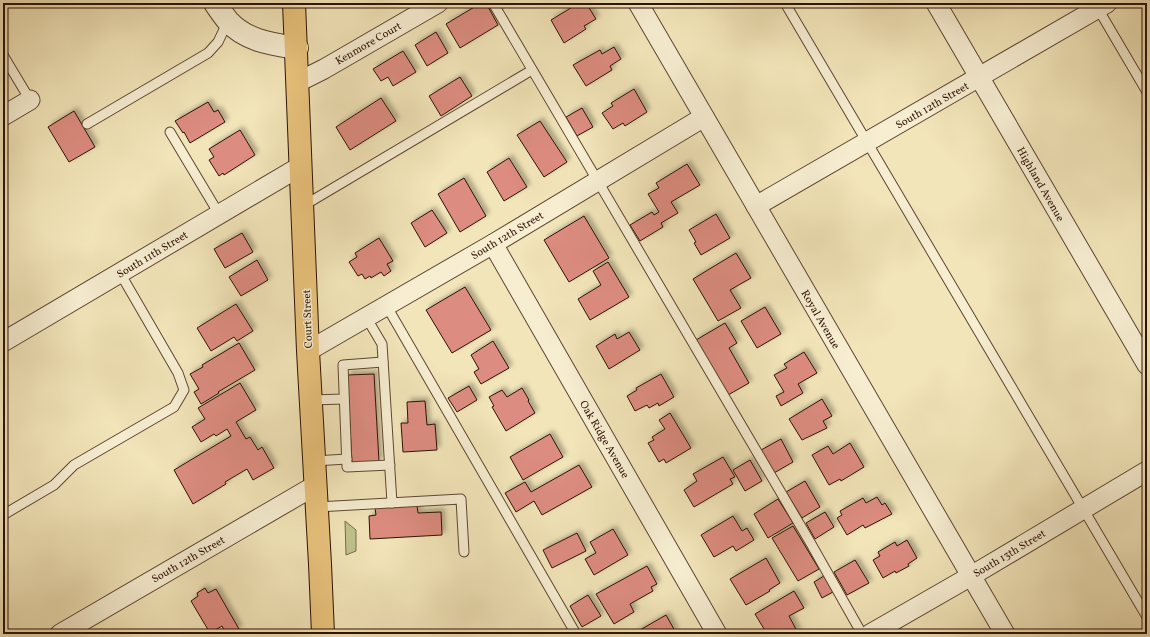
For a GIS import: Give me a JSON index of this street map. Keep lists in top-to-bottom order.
{
  "streets": {
    "main road": ["Court Street"],
    "street": [
      "Kenmore Court",
      "South 12th Street",
      "Highland Avenue",
      "South 11th Street",
      "Royal Avenue",
      "Oak Ridge Avenue",
      "South 13th Street"
    ]
  },
  "crossings": [
    ["Kenmore Court", "Court Street"],
    ["South 12th Street", "Highland Avenue"],
    ["South 12th Street", "Court Street"],
    ["South 12th Street", "Royal Avenue"],
    ["South 12th Street", "Oak Ridge Avenue"],
    ["South 11th Street", "Court Street"],
    ["Royal Avenue", "South 13th Street"]
  ]
}
